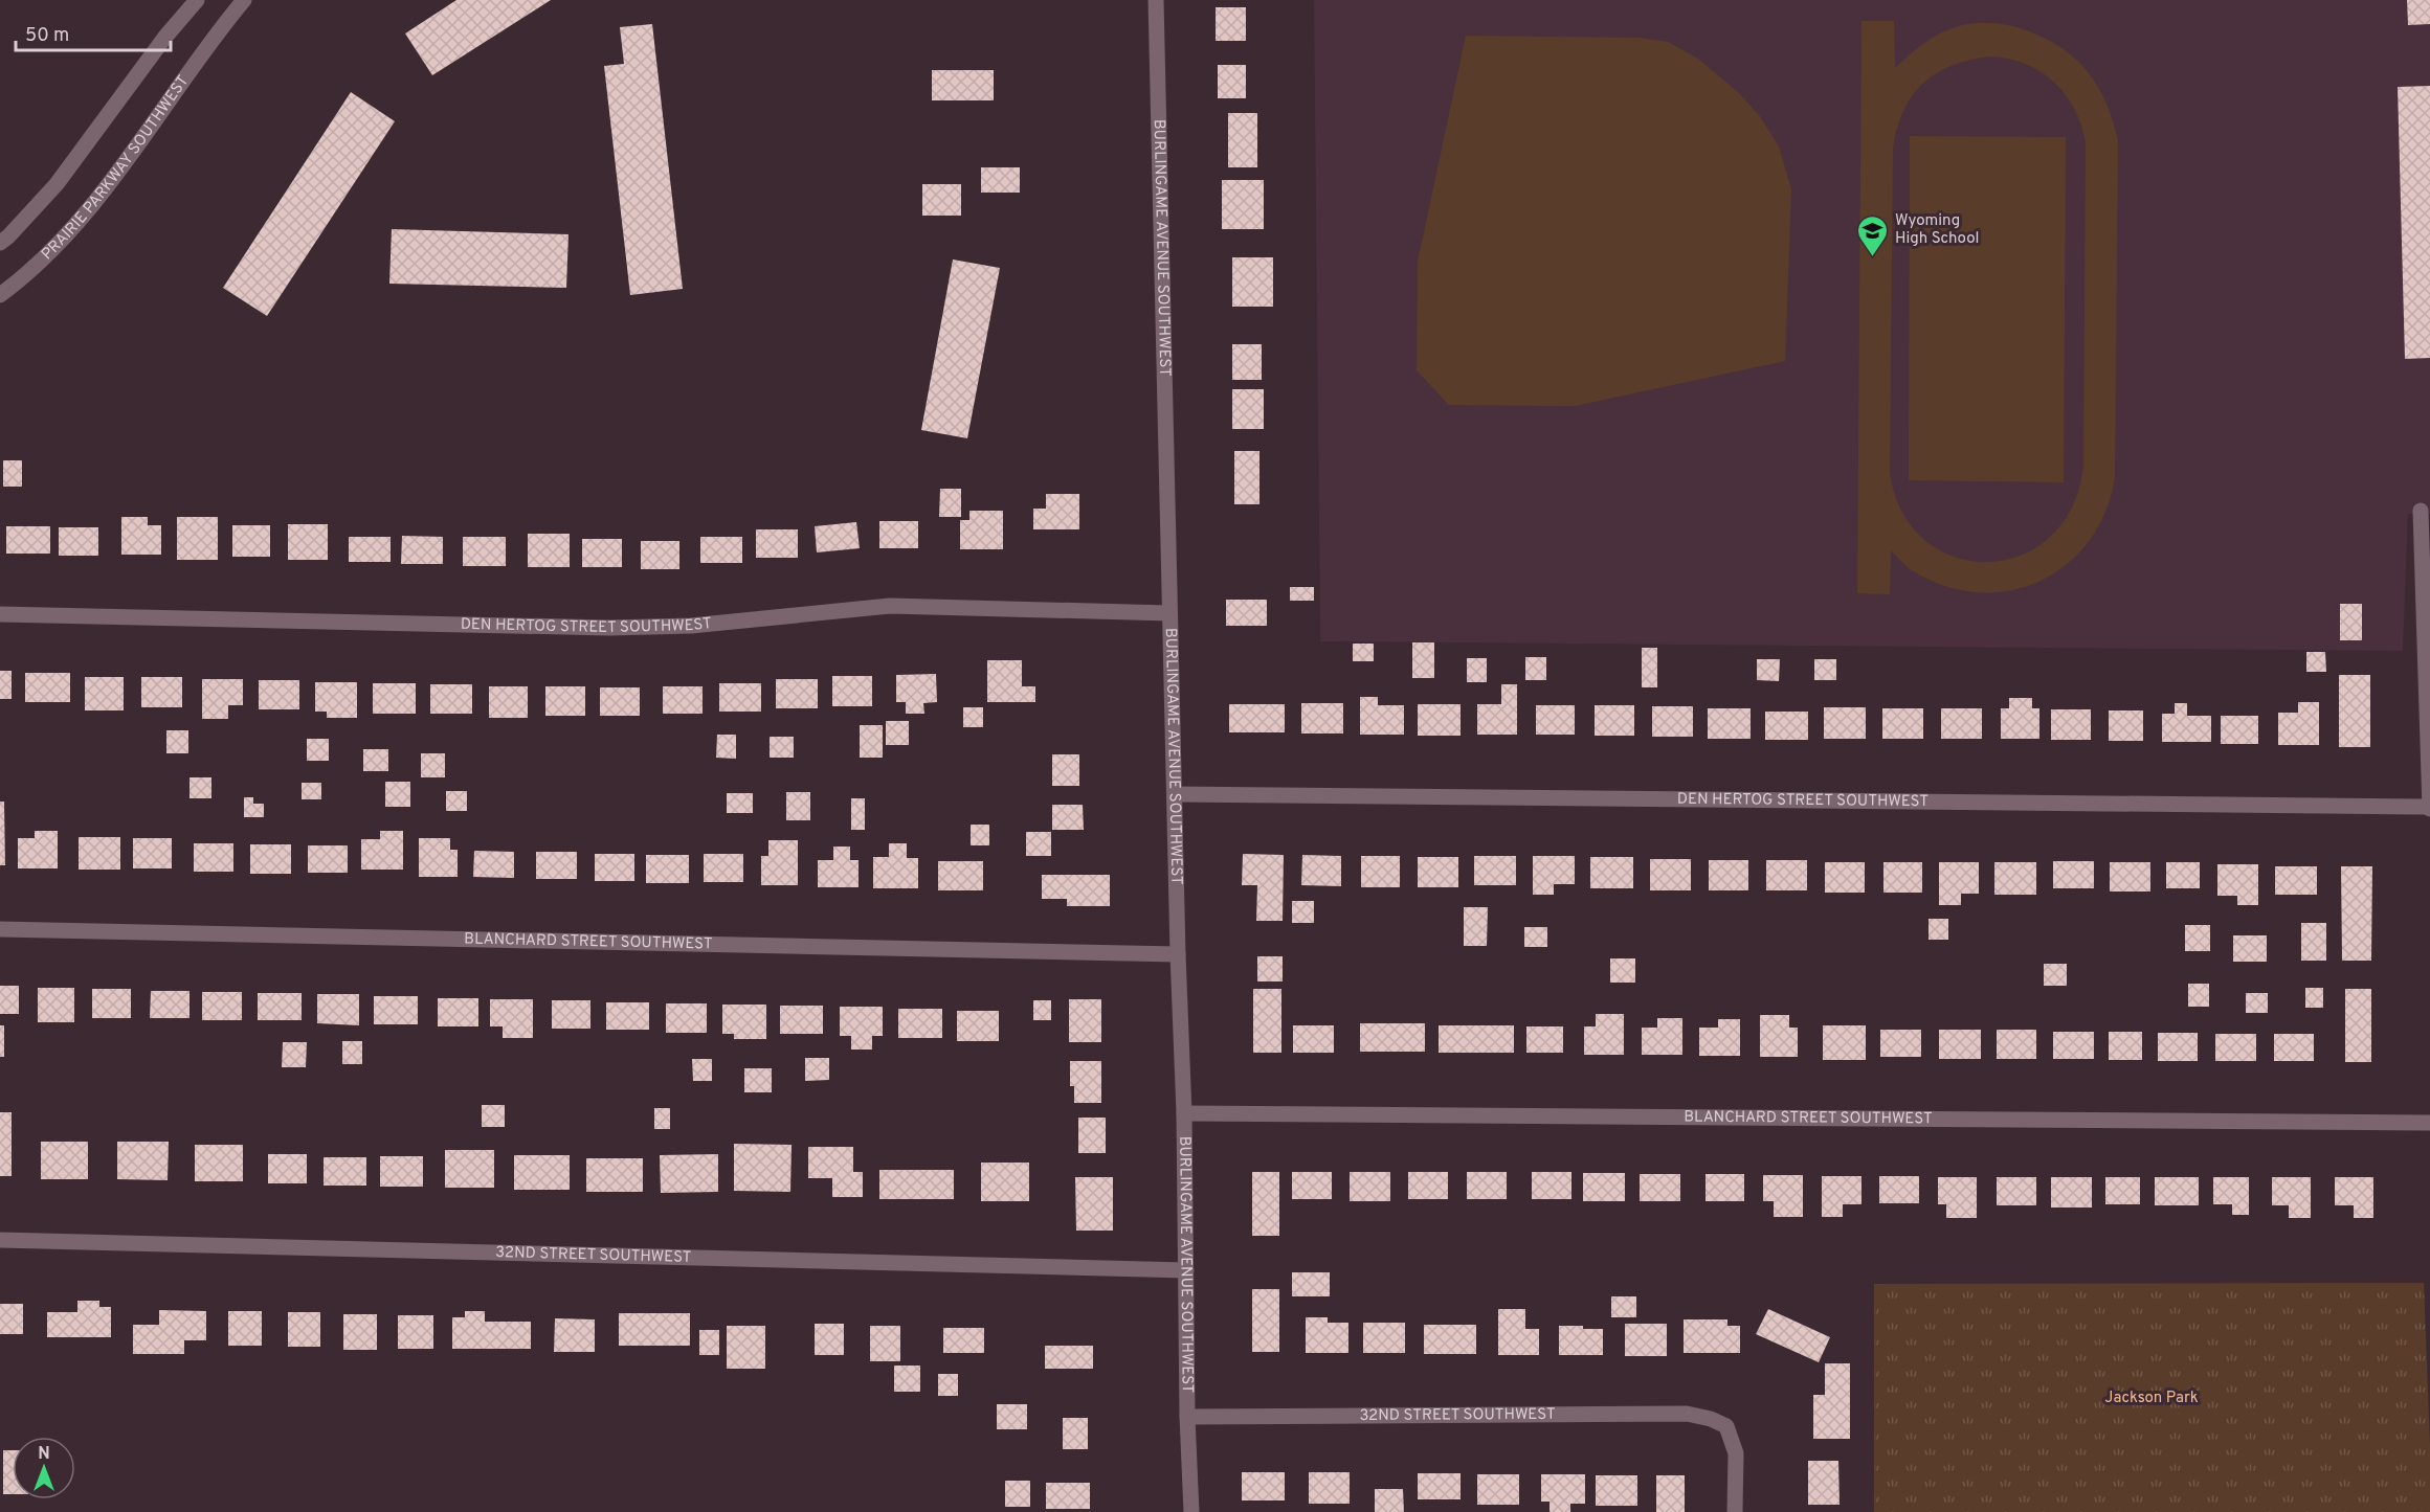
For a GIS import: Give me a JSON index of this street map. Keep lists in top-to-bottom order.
{
  "streets": {
    "street": [
      "PRAIRIE PARKWAY SOUTHWEST",
      "BURLINGAME AVENUE SOUTHWEST",
      "DEN HERTOG STREET SOUTHWEST",
      "BLANCHARD STREET SOUTHWEST",
      "32ND STREET SOUTHWEST"
    ]
  },
  "crossings": [
    ["BURLINGAME AVENUE SOUTHWEST", "DEN HERTOG STREET SOUTHWEST"],
    ["BURLINGAME AVENUE SOUTHWEST", "BLANCHARD STREET SOUTHWEST"],
    ["BURLINGAME AVENUE SOUTHWEST", "32ND STREET SOUTHWEST"]
  ],
  "parks": ["Jackson Park"],
  "places": {
    "school or university": ["Wyoming High School"]
  },
  "scale_bar": "50 m",
  "north": "top"
}
